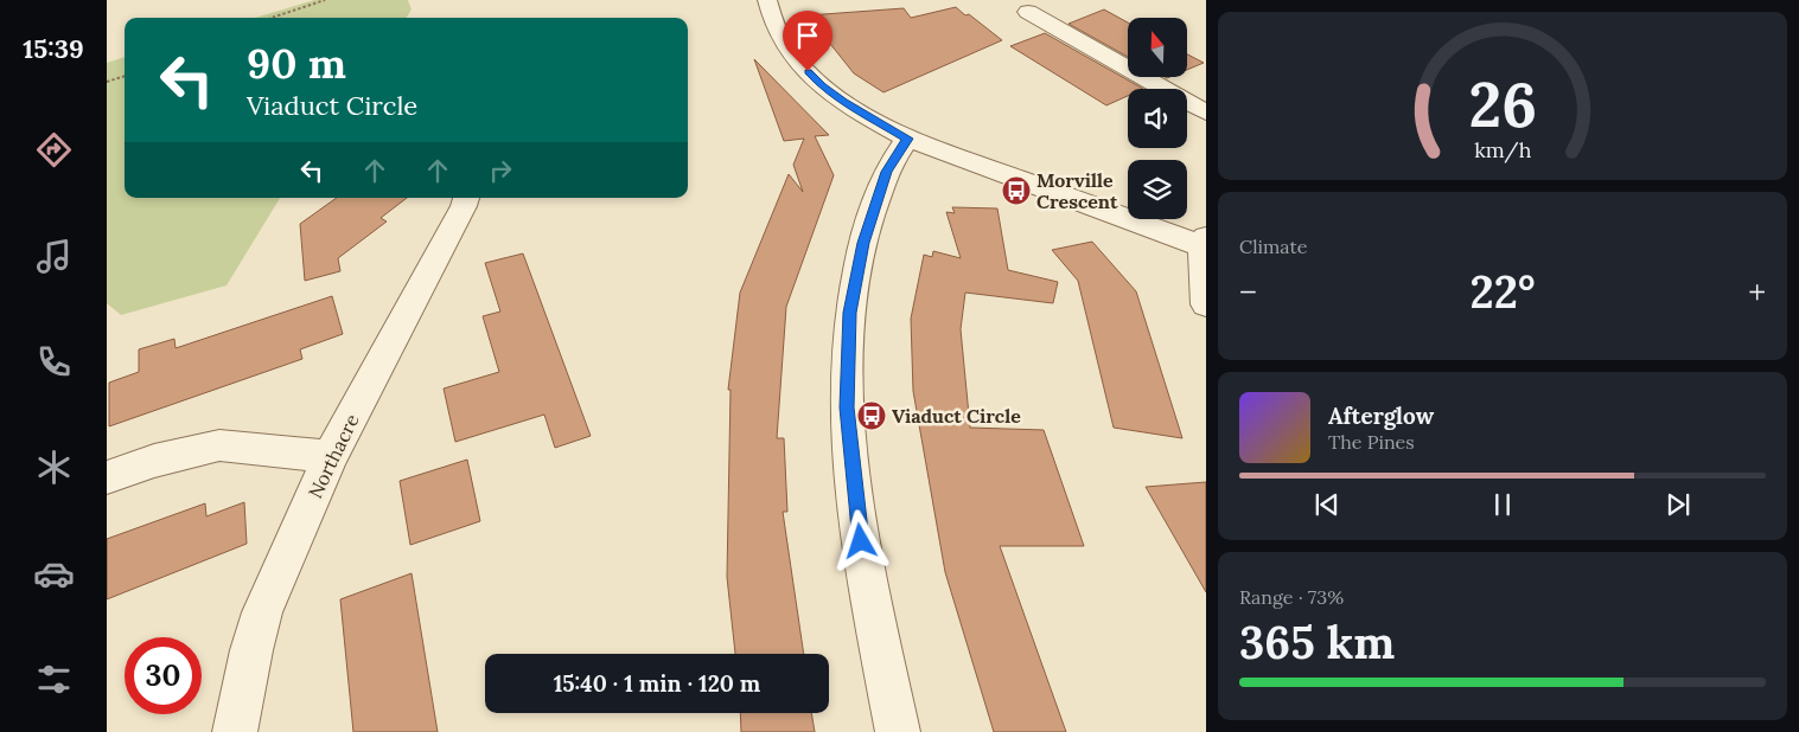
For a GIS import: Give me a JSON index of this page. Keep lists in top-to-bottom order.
{
  "streets": {
    "street": ["Northacre"]
  },
  "places": {
    "bus stop": ["Morville Crescent", "Viaduct Circle"]
  },
  "north": "top",
  "page": {
    "tabs": "15:39",
    "turn": ["90 m", "Viaduct Circle"],
    "tile": [
      "Climate",
      ["Range · 73%", "365 km"]
    ],
    "heat": ["−", "22°", "+"],
    "song": ["Afterglow", "The Pines"],
    "limit": "30",
    "trip": "15:40 · 1 min · 120 m",
    "gauge": ["26", "km/h"]
  }
}
